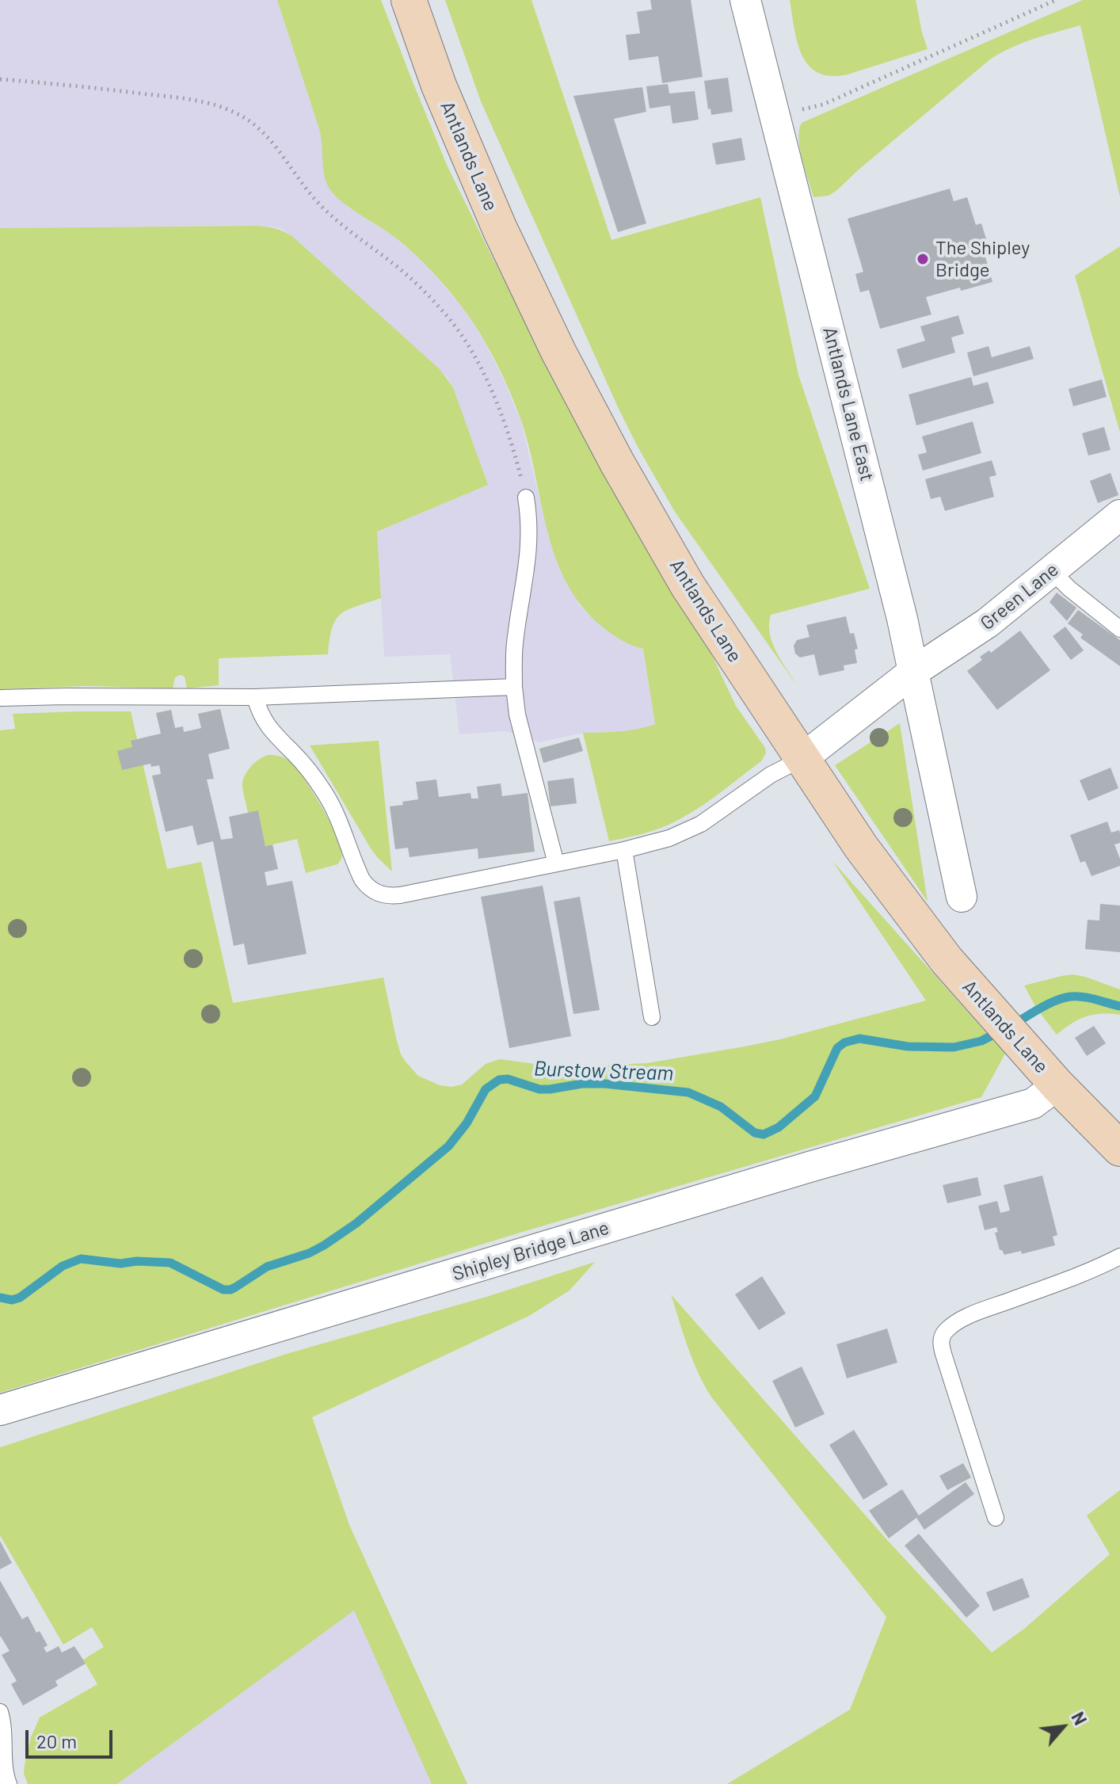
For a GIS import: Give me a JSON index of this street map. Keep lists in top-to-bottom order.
{
  "streets": {
    "main road": ["Antlands Lane"],
    "street": ["Antlands Lane East", "Green Lane", "Shipley Bridge Lane"]
  },
  "crossings": [
    ["Antlands Lane", "Shipley Bridge Lane"],
    ["Antlands Lane East", "Green Lane"]
  ],
  "water": ["Burstow Stream"],
  "places": ["The Shipley Bridge"],
  "scale_bar": "20 m",
  "north": "top right"
}
